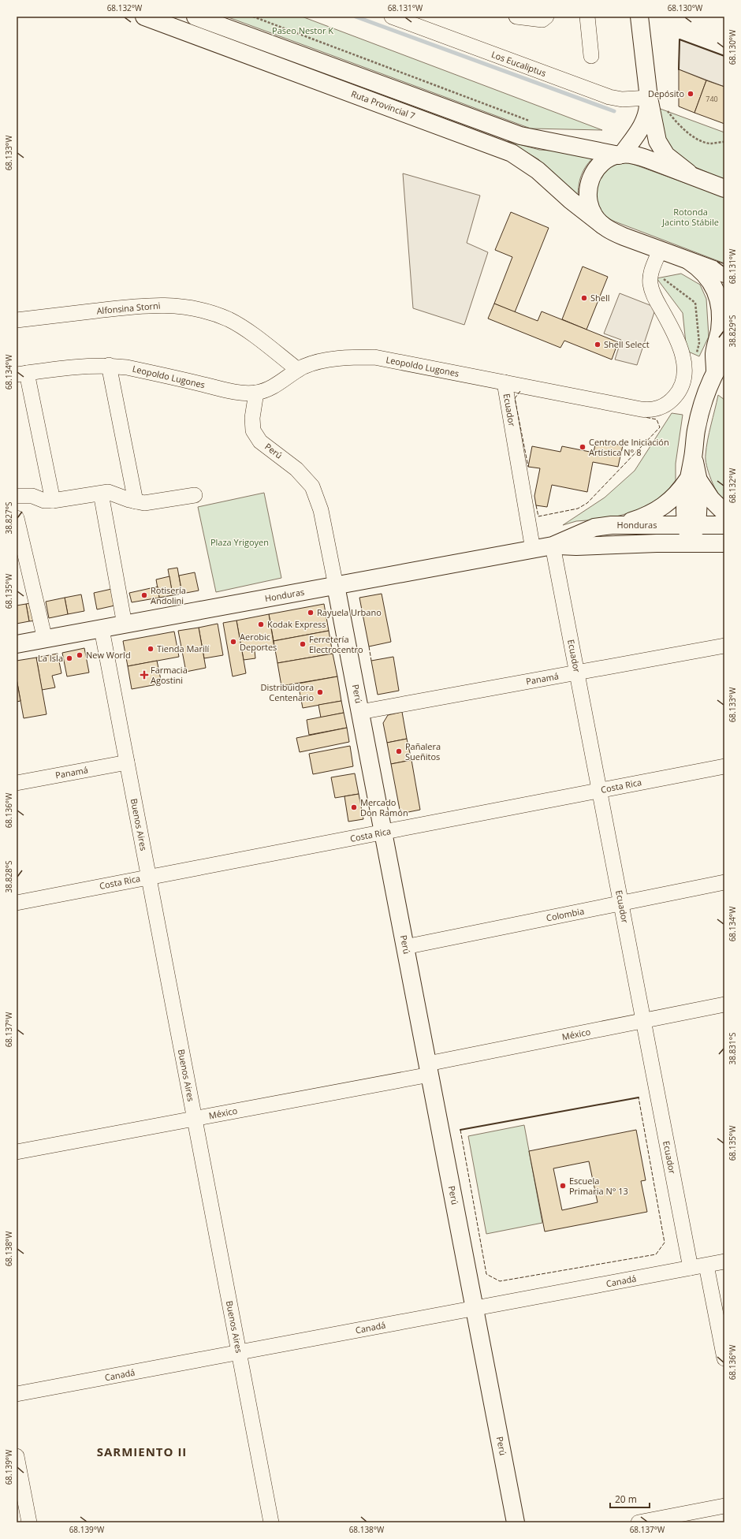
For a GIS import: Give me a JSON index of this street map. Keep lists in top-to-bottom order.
{
  "streets": {
    "main road": ["Ruta Provincial 7", "Perú", "Honduras"],
    "street": [
      "Los Eucaliptus",
      "Alfonsina Storni",
      "Leopoldo Lugones",
      "Ecuador",
      "Panamá",
      "Costa Rica",
      "Buenos Aires",
      "Colombia",
      "México",
      "Canadá"
    ]
  },
  "crossings": [
    ["Alfonsina Storni", "Leopoldo Lugones"],
    ["Leopoldo Lugones", "Ecuador"],
    ["Leopoldo Lugones", "Perú"],
    ["Ecuador", "Honduras"],
    ["Ecuador", "Panamá"],
    ["Ecuador", "Costa Rica"],
    ["Ecuador", "Colombia"],
    ["Ecuador", "México"],
    ["Ecuador", "Canadá"],
    ["Perú", "Honduras"],
    ["Perú", "Panamá"],
    ["Perú", "Costa Rica"],
    ["Perú", "Colombia"],
    ["Perú", "México"],
    ["Perú", "Canadá"],
    ["Honduras", "Buenos Aires"],
    ["Panamá", "Buenos Aires"],
    ["Costa Rica", "Buenos Aires"],
    ["Buenos Aires", "México"],
    ["Buenos Aires", "Canadá"]
  ],
  "districts": ["SARMIENTO II"],
  "parks": ["Paseo Nestor K", "Rotonda Jacinto Stábile", "Plaza Yrigoyen"],
  "places": {
    "other": [
      "Depósito",
      "Shell",
      "Shell Select",
      "Centro de Iniciación Artística N° 8",
      "Rotisería Andolini",
      "Rayuela Urbano",
      "Kodak Express",
      "Aerobic Deportes",
      "Ferretería Electrocentro",
      "Tienda Marilí",
      "New World",
      "La Isla",
      "Distribuidora Centenario",
      "Pañalera Sueñitos",
      "Mercado Don Ramón",
      "Escuela Primaria N° 13"
    ],
    "health": ["Farmacia Agostini"]
  },
  "house_numbers": ["740"],
  "scale_bar": "20 m",
  "coordinates": [
    "68.132°W",
    "68.131°W",
    "68.130°W",
    "68.133°W",
    "38.829°S",
    "68.134°W",
    "38.827°S",
    "68.135°W",
    "68.136°W",
    "38.828°S",
    "68.137°W",
    "38.831°S",
    "68.138°W",
    "68.139°W"
  ]
}
